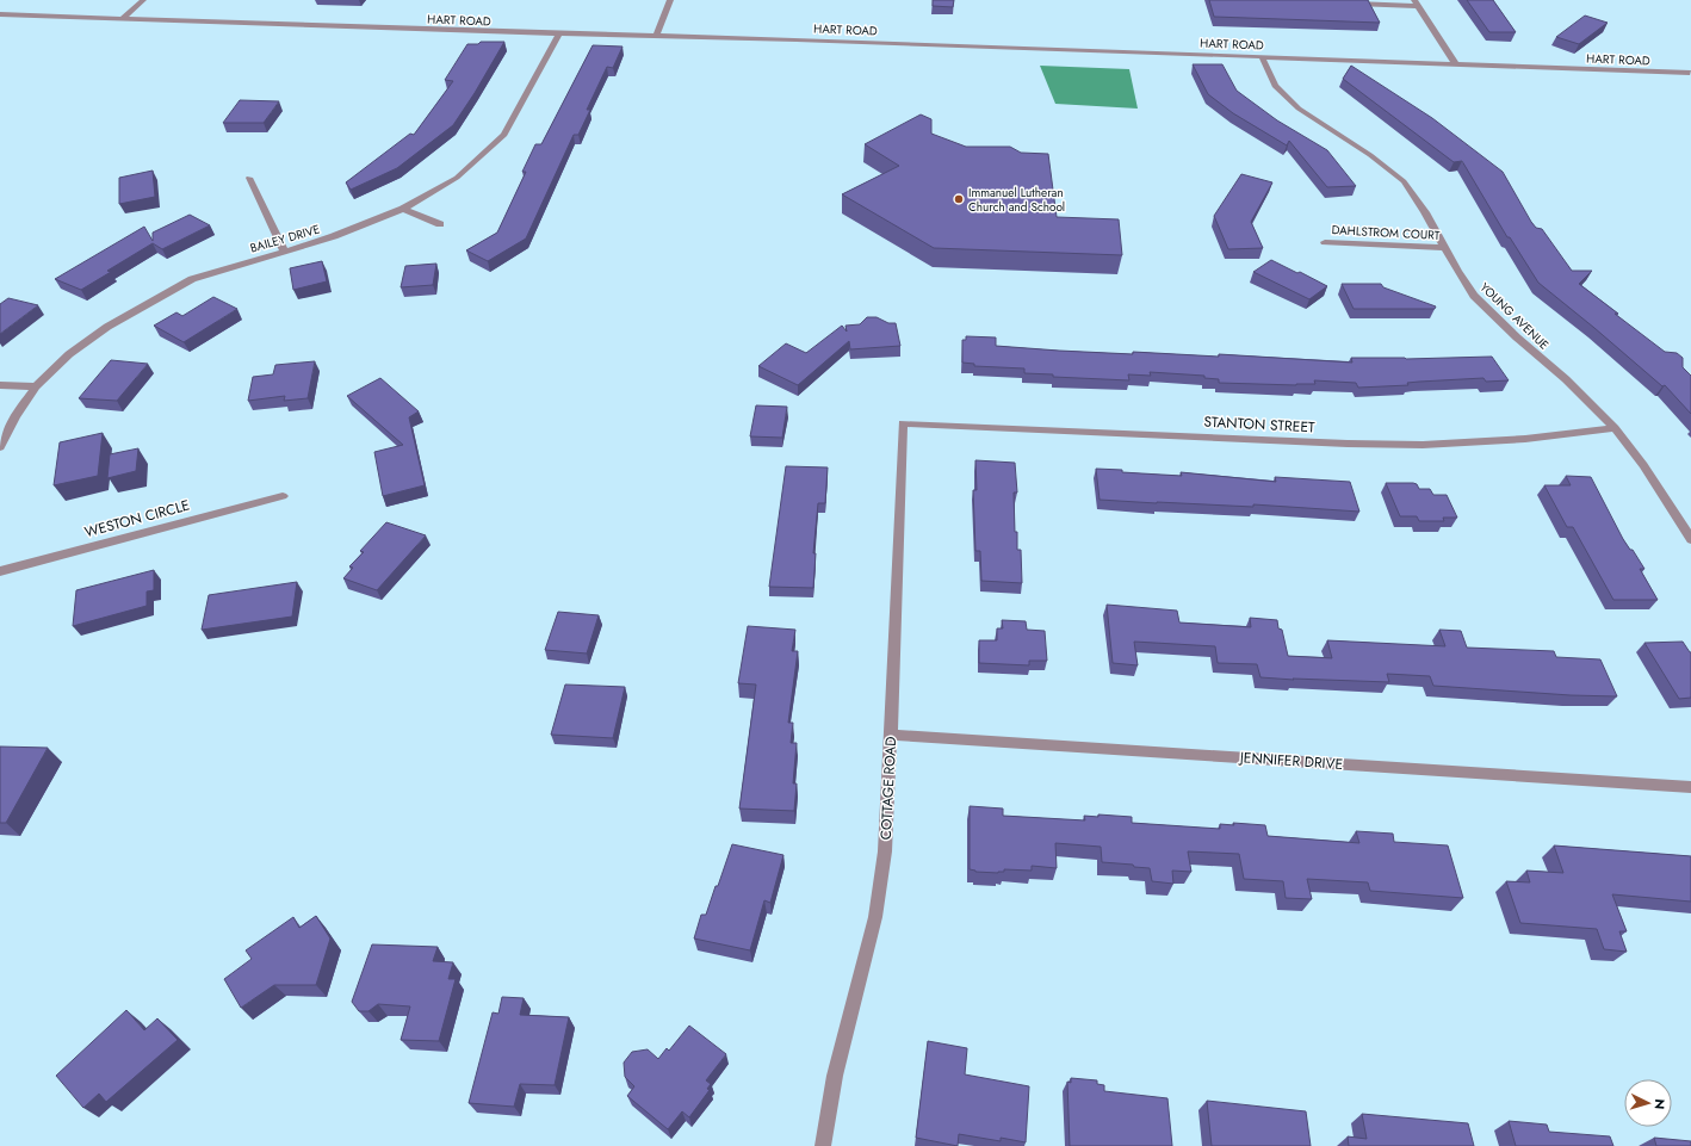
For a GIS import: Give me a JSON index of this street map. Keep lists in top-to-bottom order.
{
  "streets": {
    "street": [
      "HART ROAD",
      "DAHLSTROM COURT",
      "BAILEY DRIVE",
      "YOUNG AVENUE",
      "STANTON STREET",
      "WESTON CIRCLE",
      "JENNIFER DRIVE",
      "COTTAGE ROAD"
    ]
  },
  "crossings": [
    ["HART ROAD", "BAILEY DRIVE"],
    ["HART ROAD", "YOUNG AVENUE"],
    ["DAHLSTROM COURT", "YOUNG AVENUE"],
    ["YOUNG AVENUE", "STANTON STREET"],
    ["STANTON STREET", "COTTAGE ROAD"],
    ["JENNIFER DRIVE", "COTTAGE ROAD"]
  ],
  "places": ["Immanuel Lutheran Church and School"],
  "north": "right"
}
